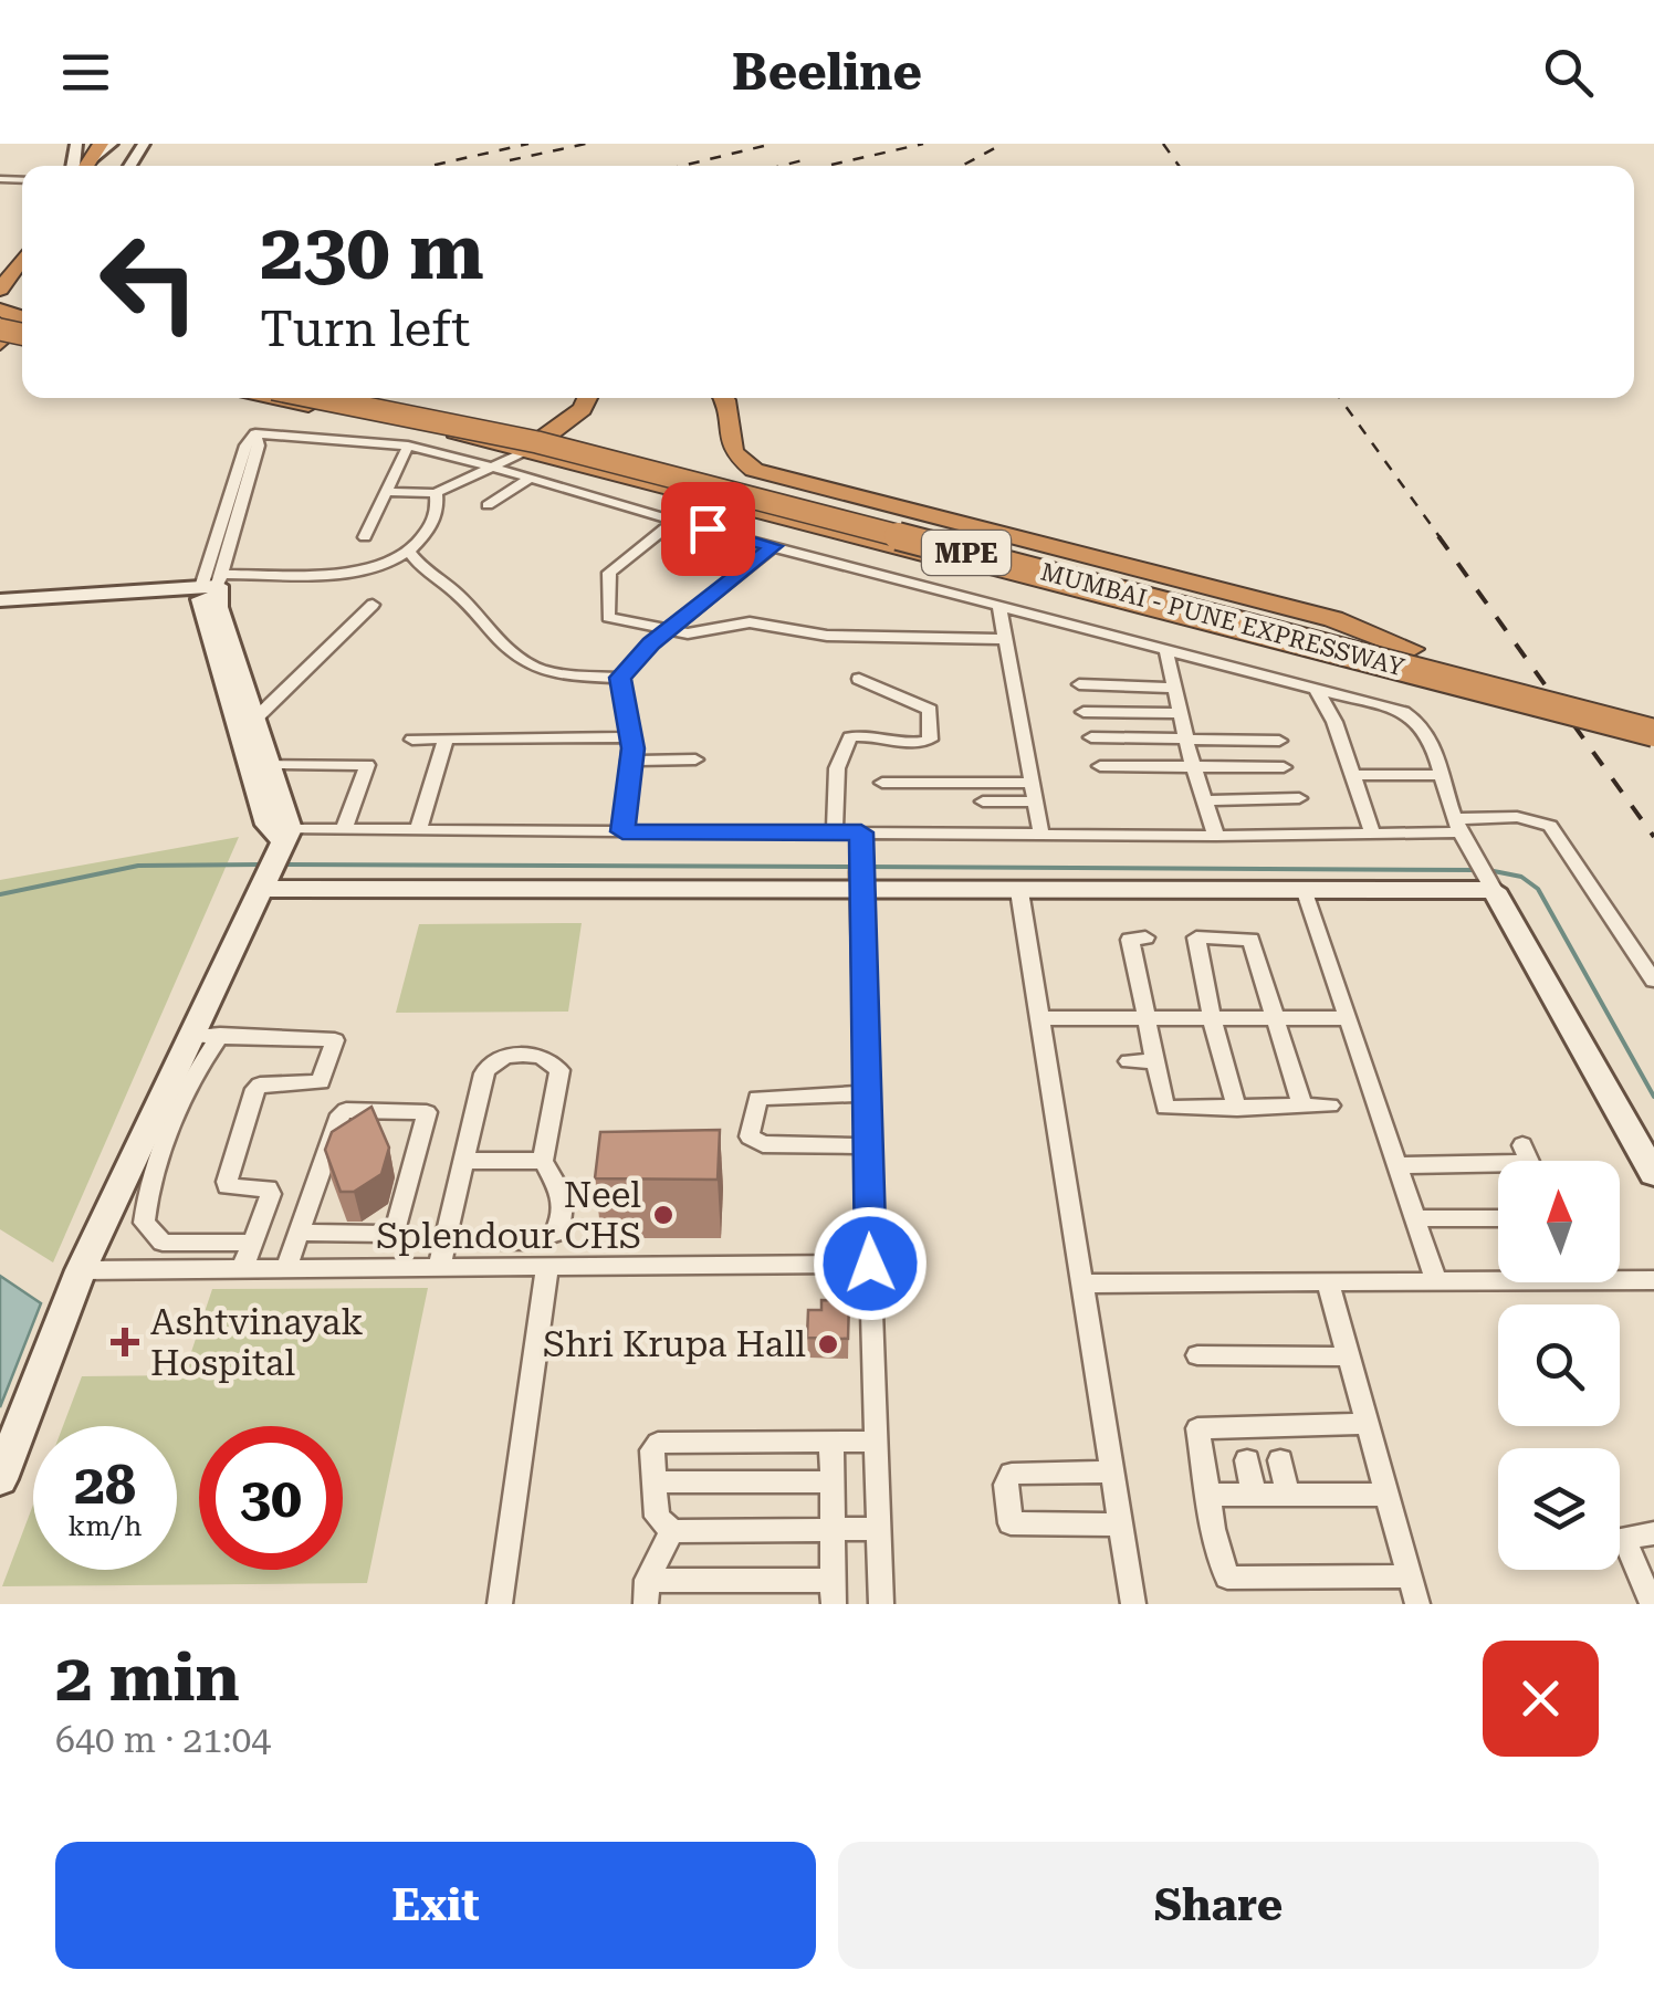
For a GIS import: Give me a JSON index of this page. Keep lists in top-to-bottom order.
{
  "streets": {
    "highway": ["MPE", "MUMBAI - PUNE EXPRESSWAY"]
  },
  "places": {
    "other": ["Neel Splendour CHS", "Shri Krupa Hall"],
    "health": ["Ashtvinayak Hospital"]
  },
  "north": "top",
  "page": {
    "header": "Beeline",
    "turn": ["230 m", "Turn left"],
    "speed": "28 km/h",
    "limit": "30",
    "heading": ["2 min", "640 m · 21:04"],
    "buttons": ["Exit", "Share"]
  }
}
